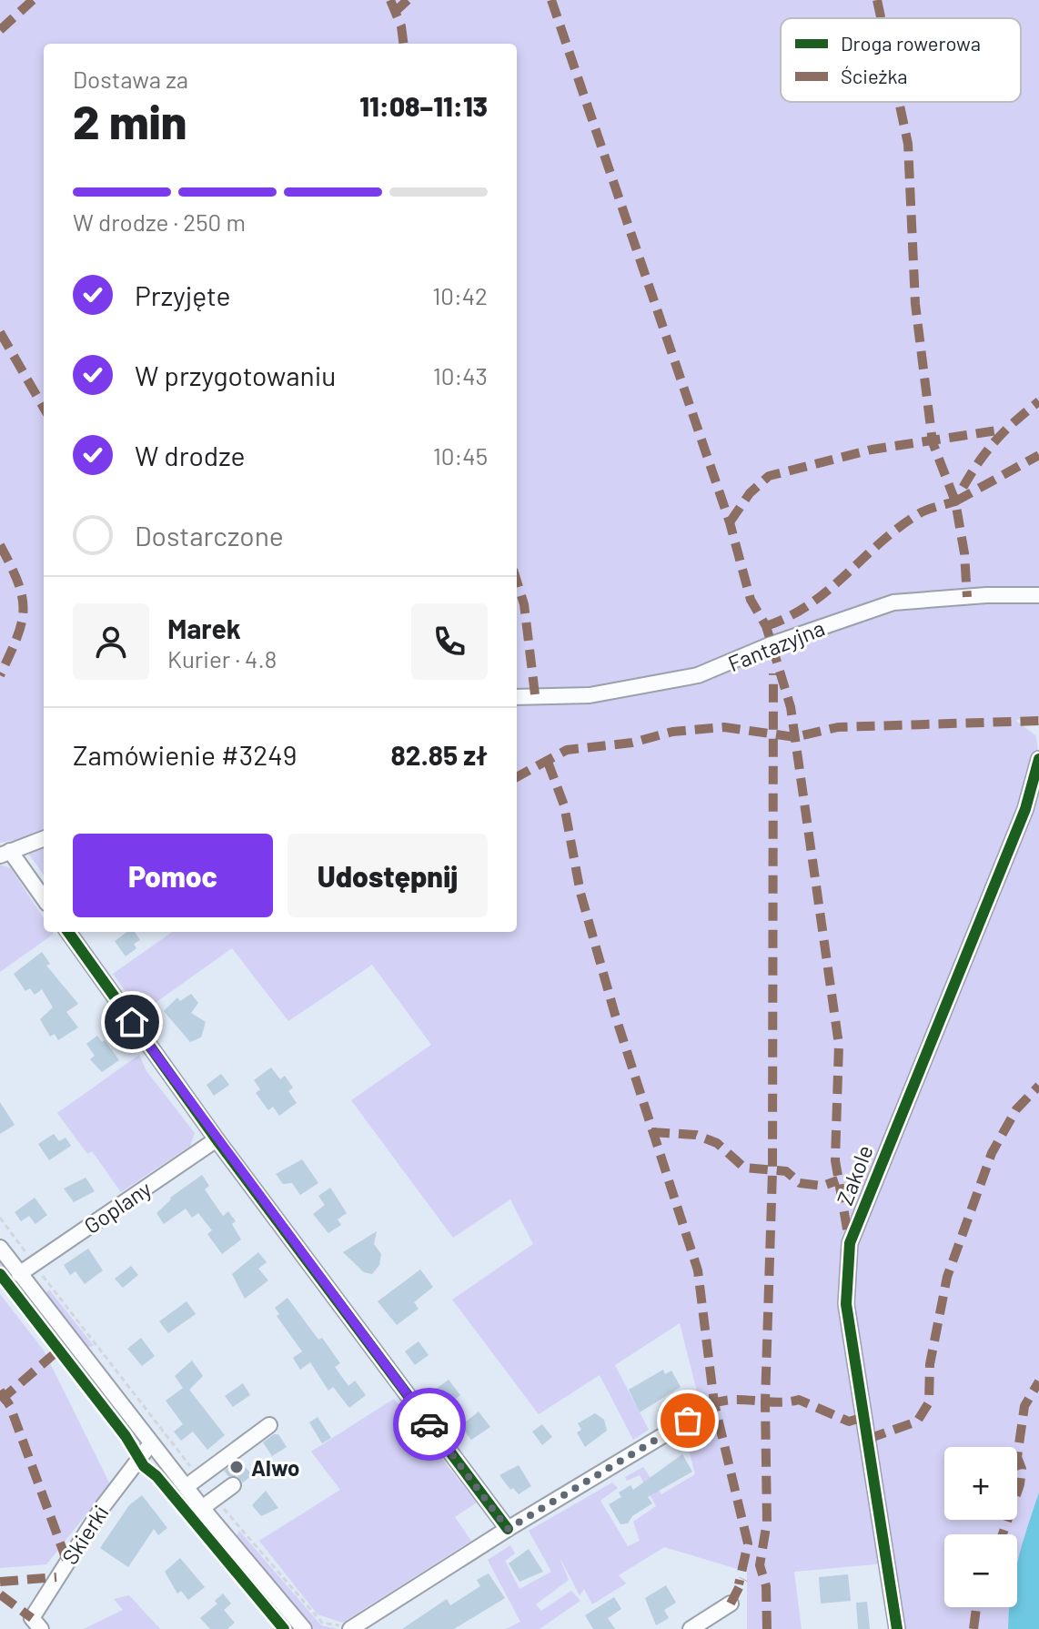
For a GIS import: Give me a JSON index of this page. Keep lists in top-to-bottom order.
{
  "streets": {
    "street": [
      "Fantazyjna",
      "Zakole",
      "Goplany",
      "Skierki"
    ]
  },
  "places": ["Alwo"],
  "legend": ["Droga rowerowa", "Ścieżka"],
  "page": {
    "heading": ["2 min", "Dostawa za", "11:08–11:13"],
    "panel": [
      "Marek",
      "Kurier · 4.8",
      "Zamówienie #3249",
      "82.85 zł"
    ],
    "bar": "W drodze · 250 m",
    "list": [
      ["Przyjęte", "10:42"],
      ["W przygotowaniu", "10:43"],
      ["W drodze", "10:45"],
      "Dostarczone"
    ],
    "buttons": ["Pomoc", "Udostępnij"],
    "map_buttons": ["+", "−"]
  }
}
